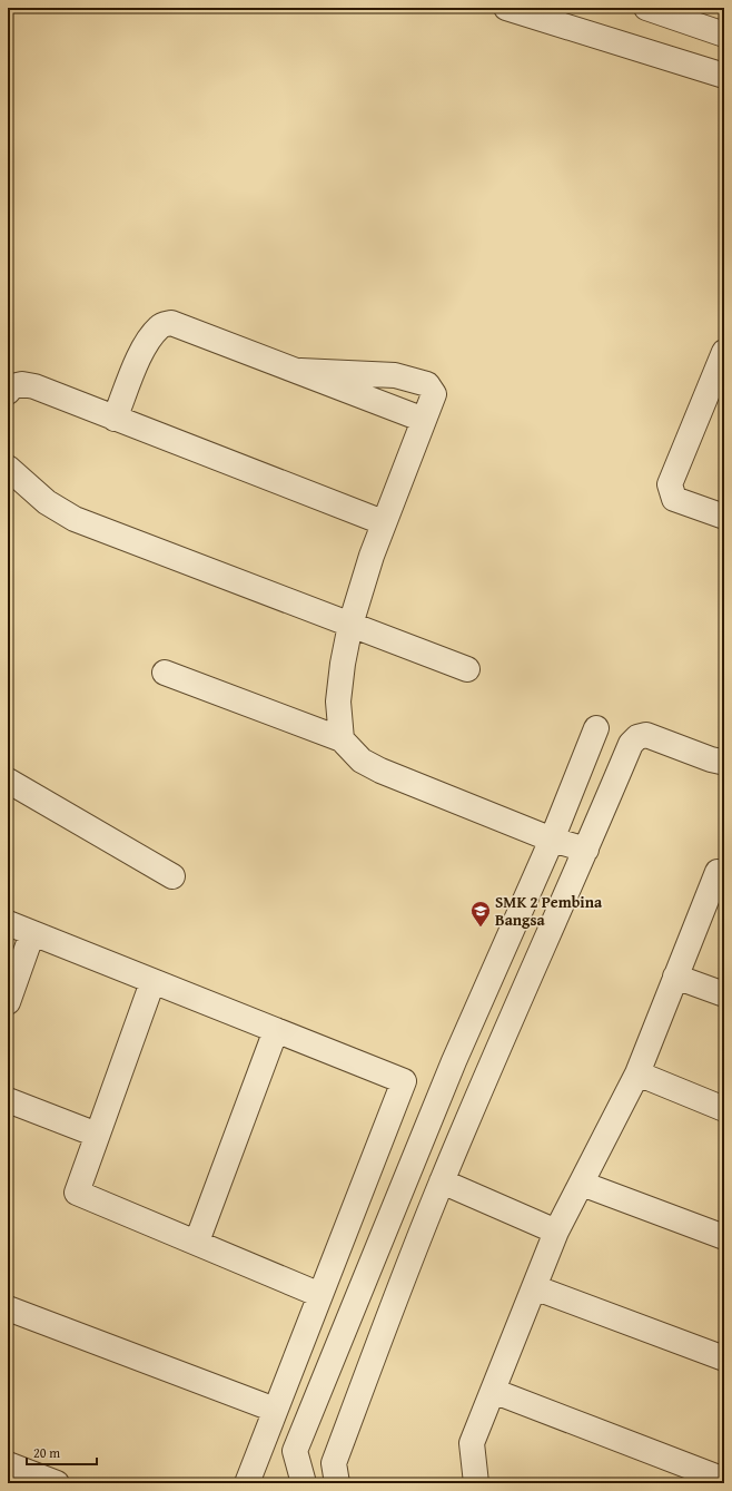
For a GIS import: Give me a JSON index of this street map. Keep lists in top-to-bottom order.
{
  "places": {
    "school or university": ["SMK 2 Pembina Bangsa"]
  },
  "scale_bar": "20 m"
}
